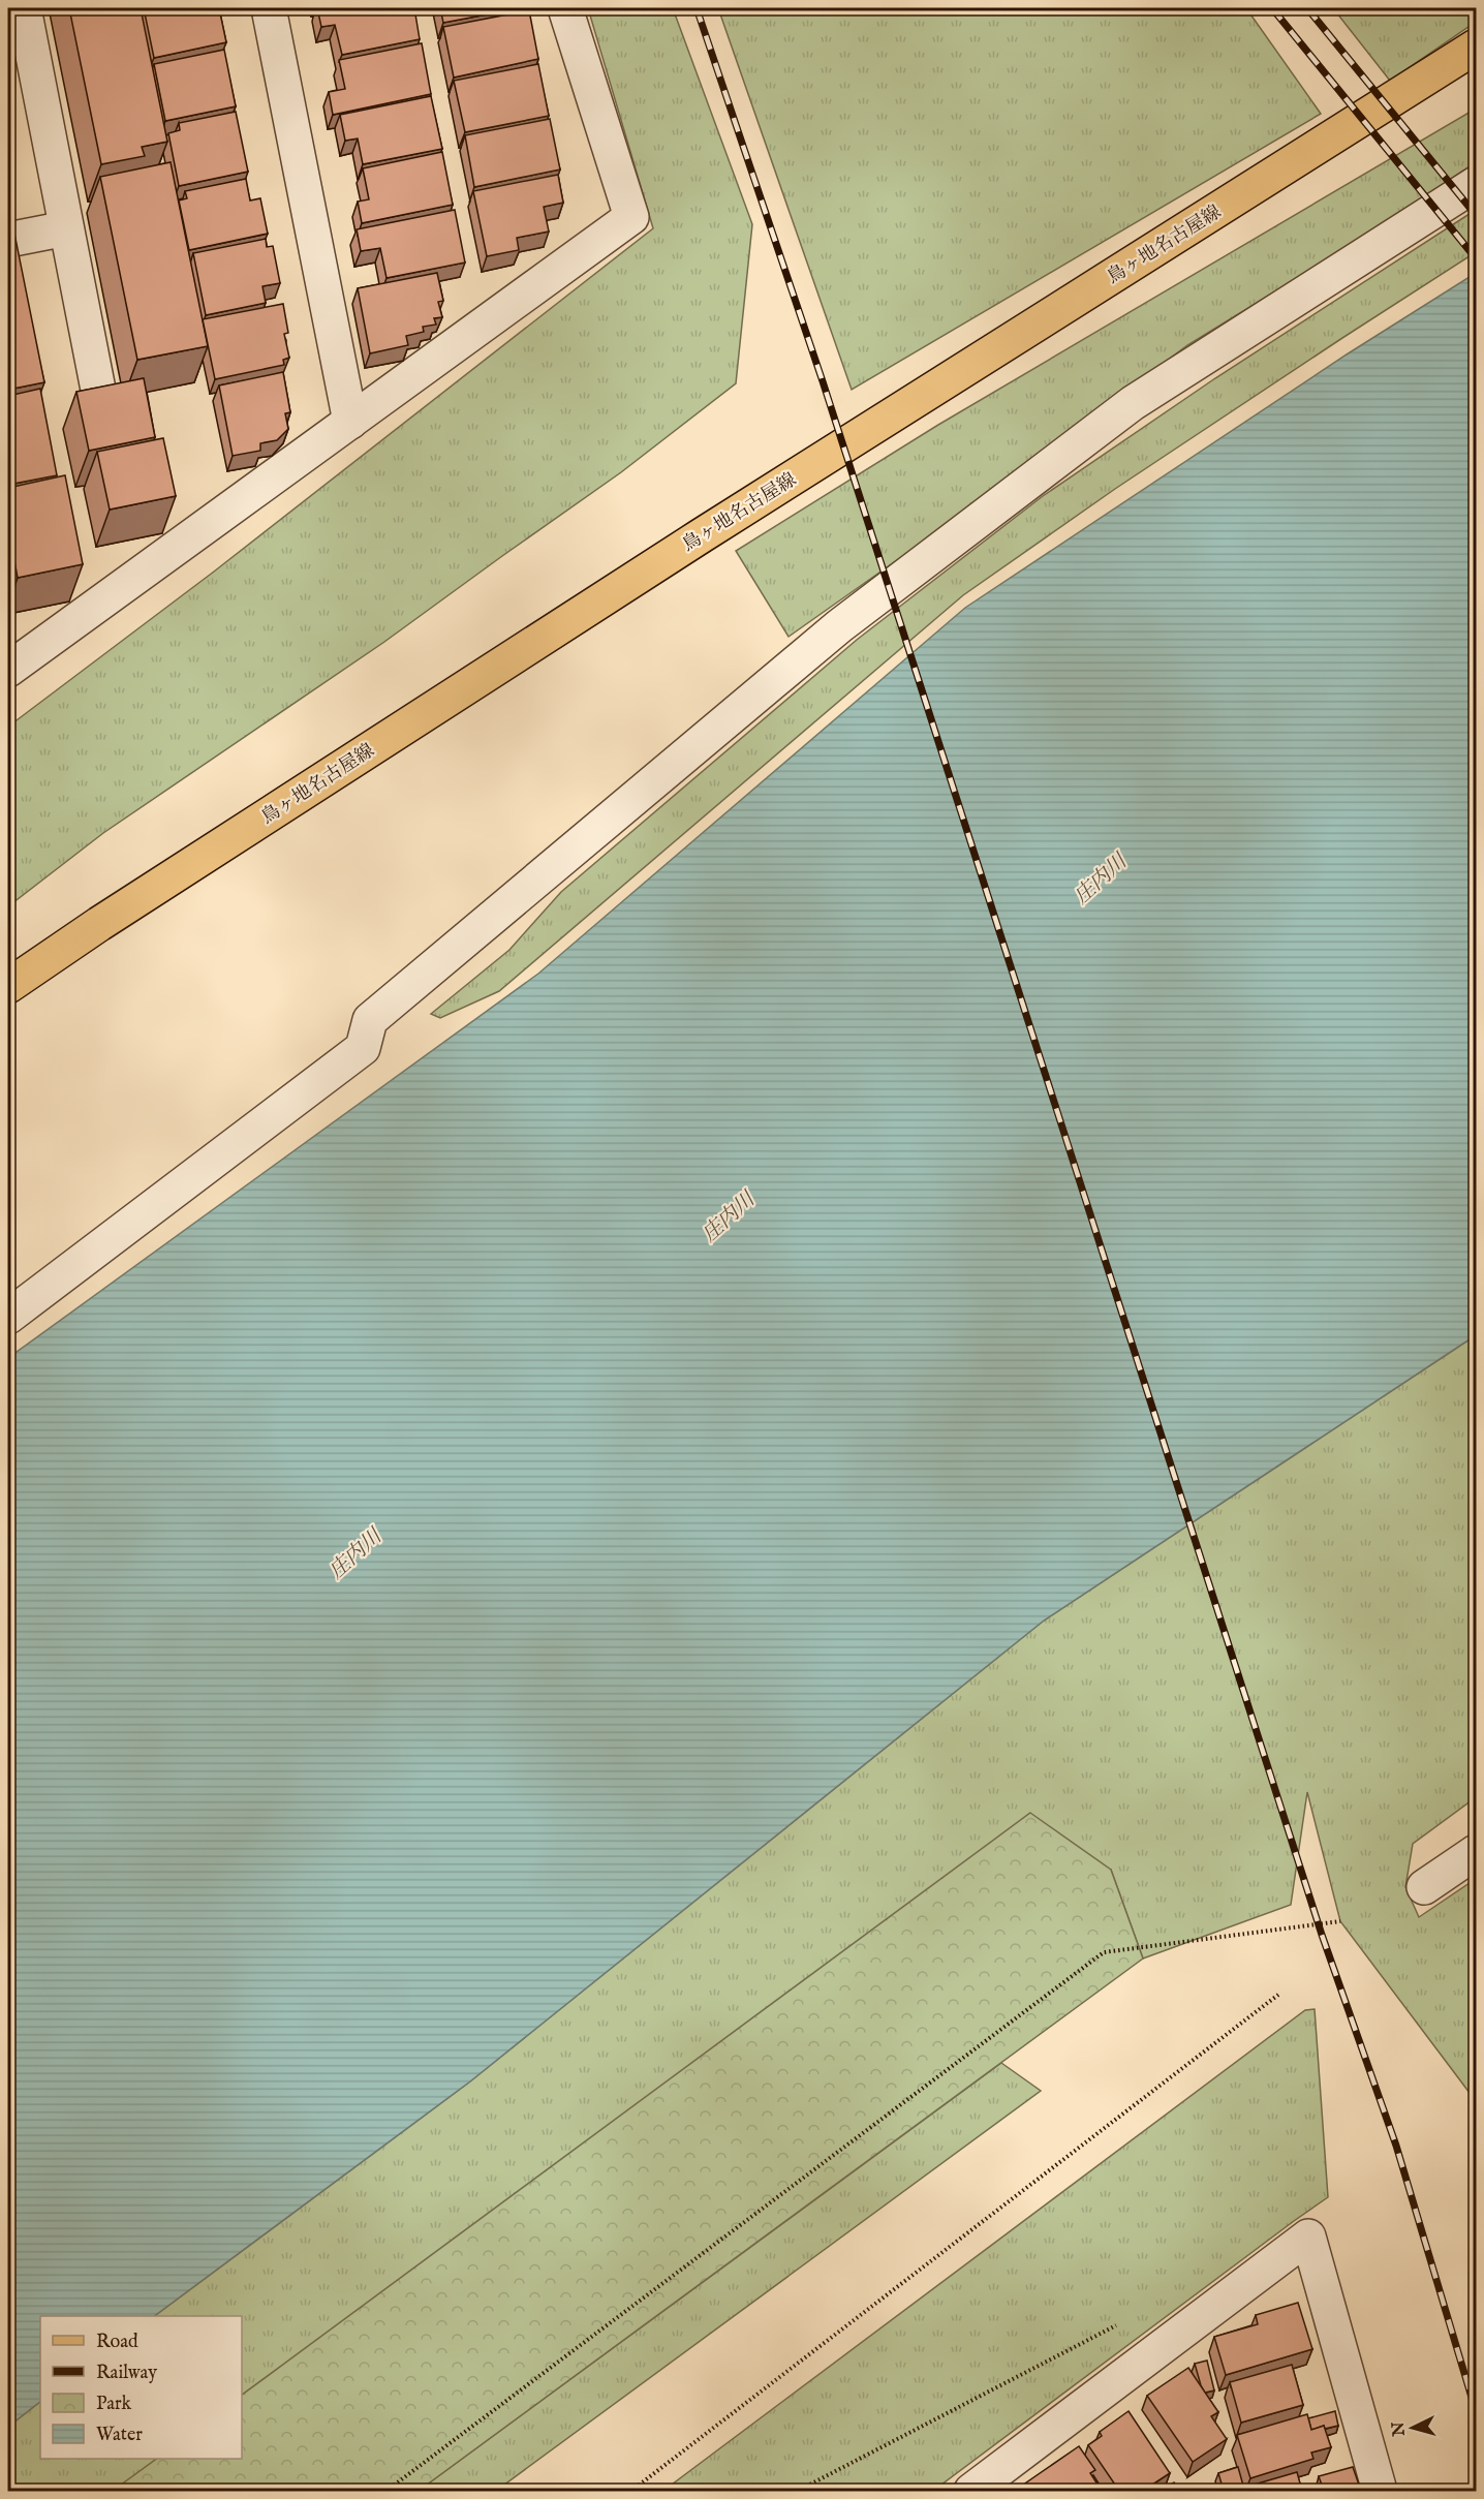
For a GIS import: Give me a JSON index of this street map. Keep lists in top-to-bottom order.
{
  "streets": {
    "main road": ["鳥ヶ地名古屋線"]
  },
  "water": ["庄内川"],
  "legend": [
    "Road",
    "Railway",
    "Park",
    "Water"
  ],
  "north": "left"
}
